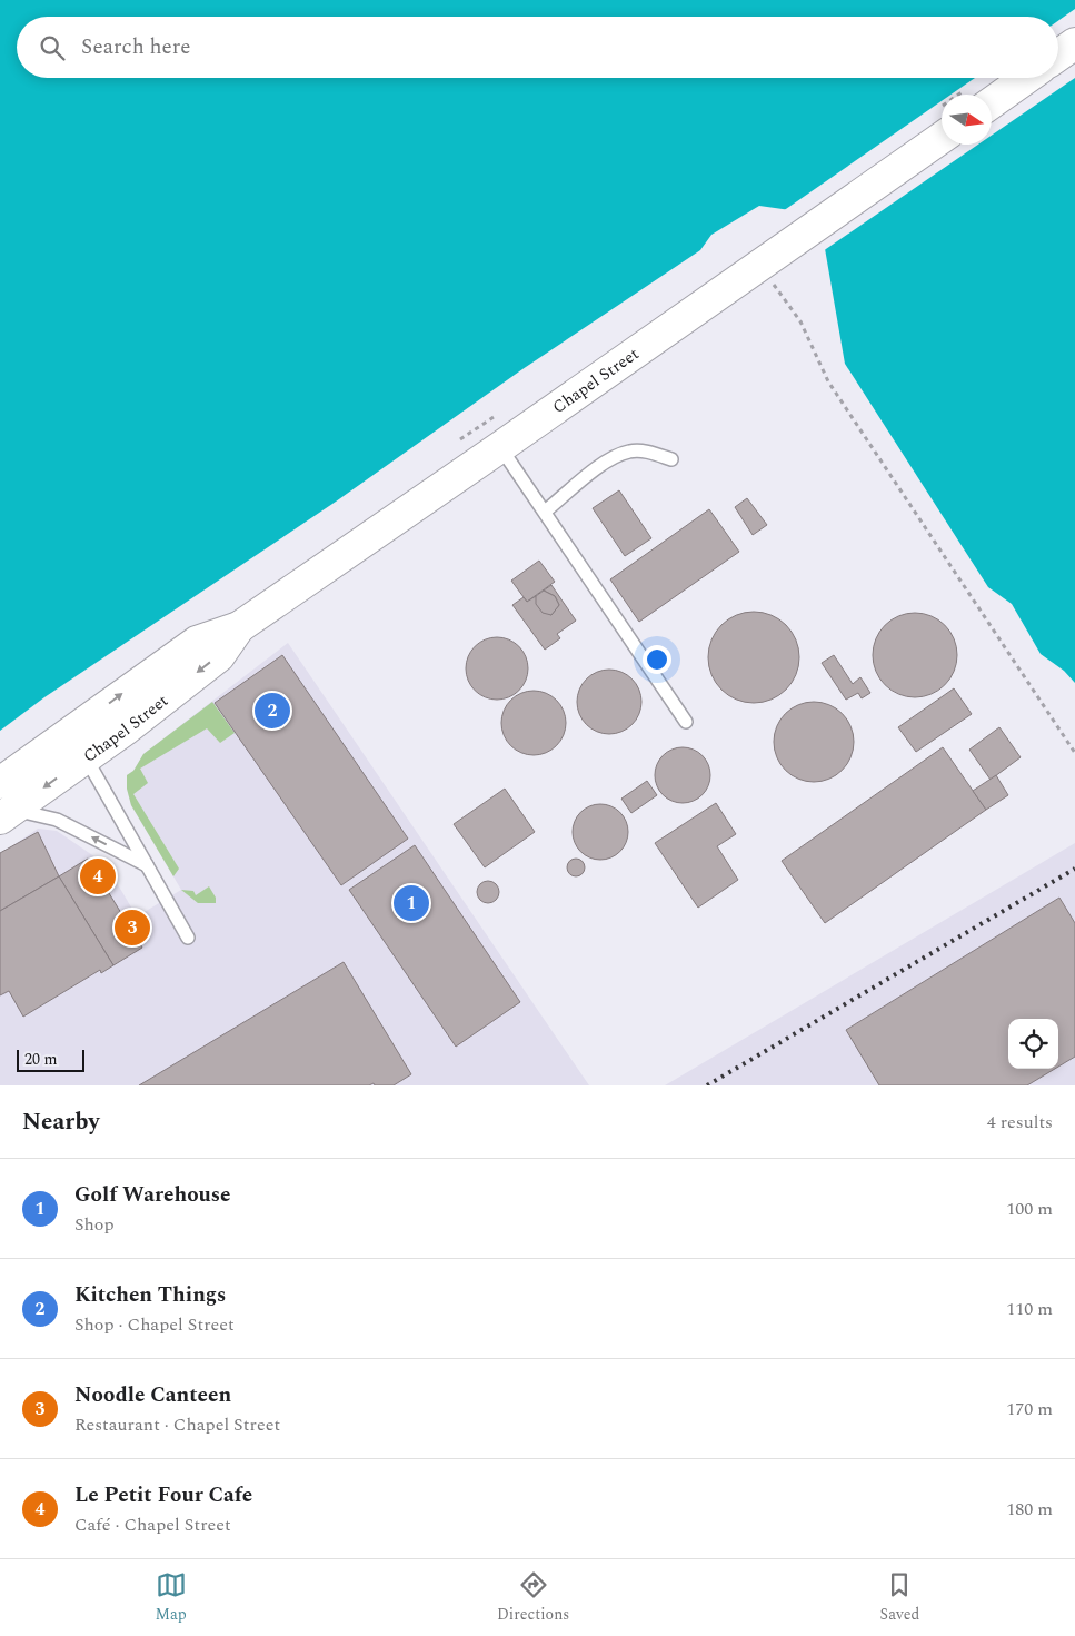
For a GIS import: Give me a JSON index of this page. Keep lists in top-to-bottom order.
{
  "streets": {
    "main road": ["Chapel Street"]
  },
  "scale_bar": "20 m",
  "north": "right",
  "page": {
    "search": "Search here",
    "pins": [
      "2",
      "4",
      "1",
      "3"
    ],
    "scale": "20 m",
    "heading": ["Nearby", "4 results"],
    "list": [
      {
        "mark": "1",
        "name": "Golf Warehouse",
        "note": "Shop",
        "value": "100 m"
      },
      {
        "mark": "2",
        "name": "Kitchen Things",
        "note": "Shop · Chapel Street",
        "value": "110 m"
      },
      {
        "mark": "3",
        "name": "Noodle Canteen",
        "note": "Restaurant · Chapel Street",
        "value": "170 m"
      },
      {
        "mark": "4",
        "name": "Le Petit Four Cafe",
        "note": "Café · Chapel Street",
        "value": "180 m"
      }
    ],
    "nav": ["Map", "Directions", "Saved"]
  }
}
